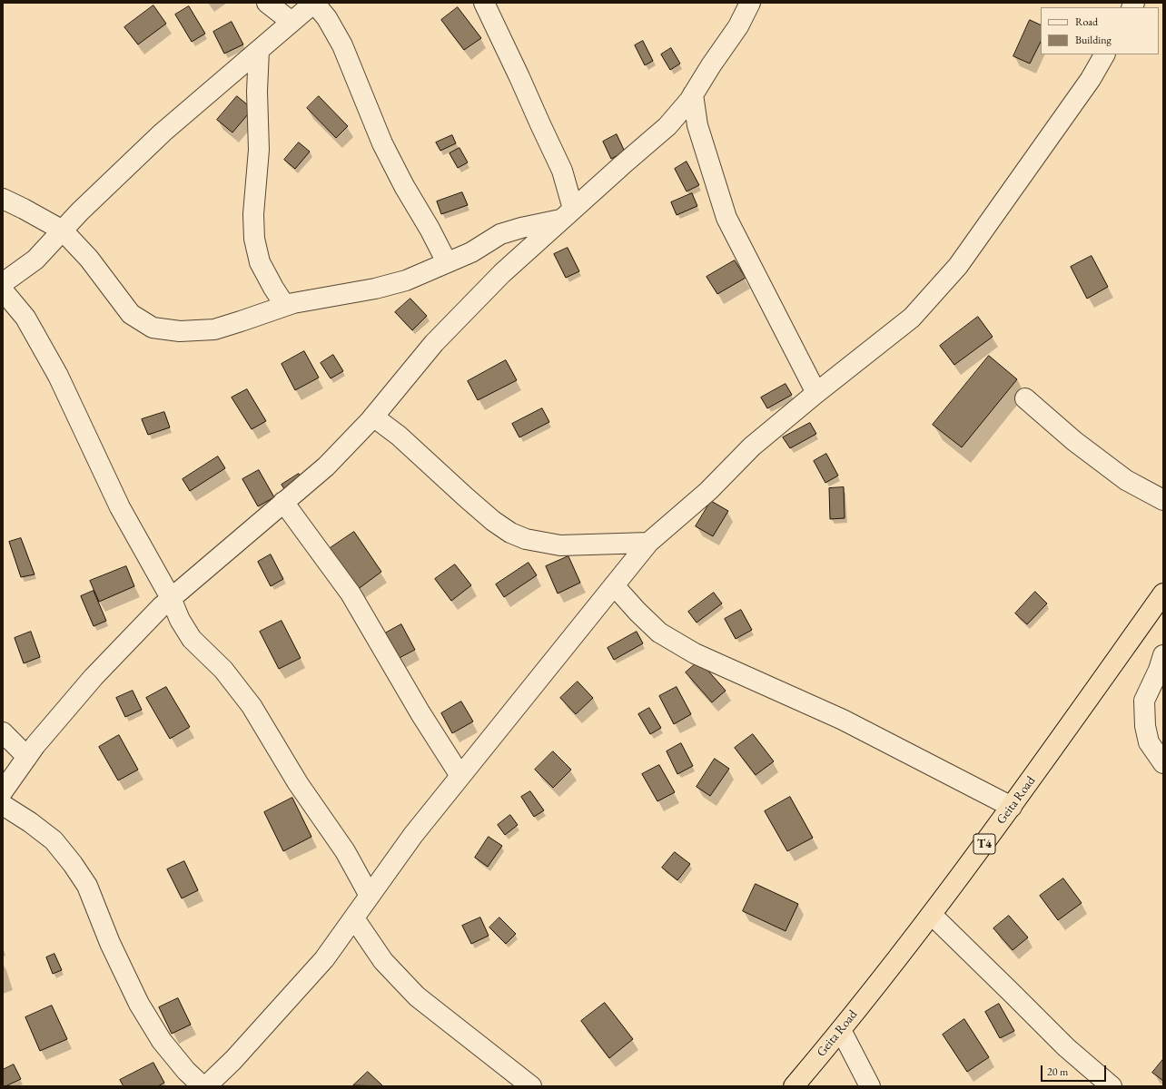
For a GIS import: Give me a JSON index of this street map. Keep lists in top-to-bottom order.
{
  "streets": {
    "highway": ["Geita Road", "T4"]
  },
  "legend": ["Road", "Building"],
  "scale_bar": "20 m"
}
